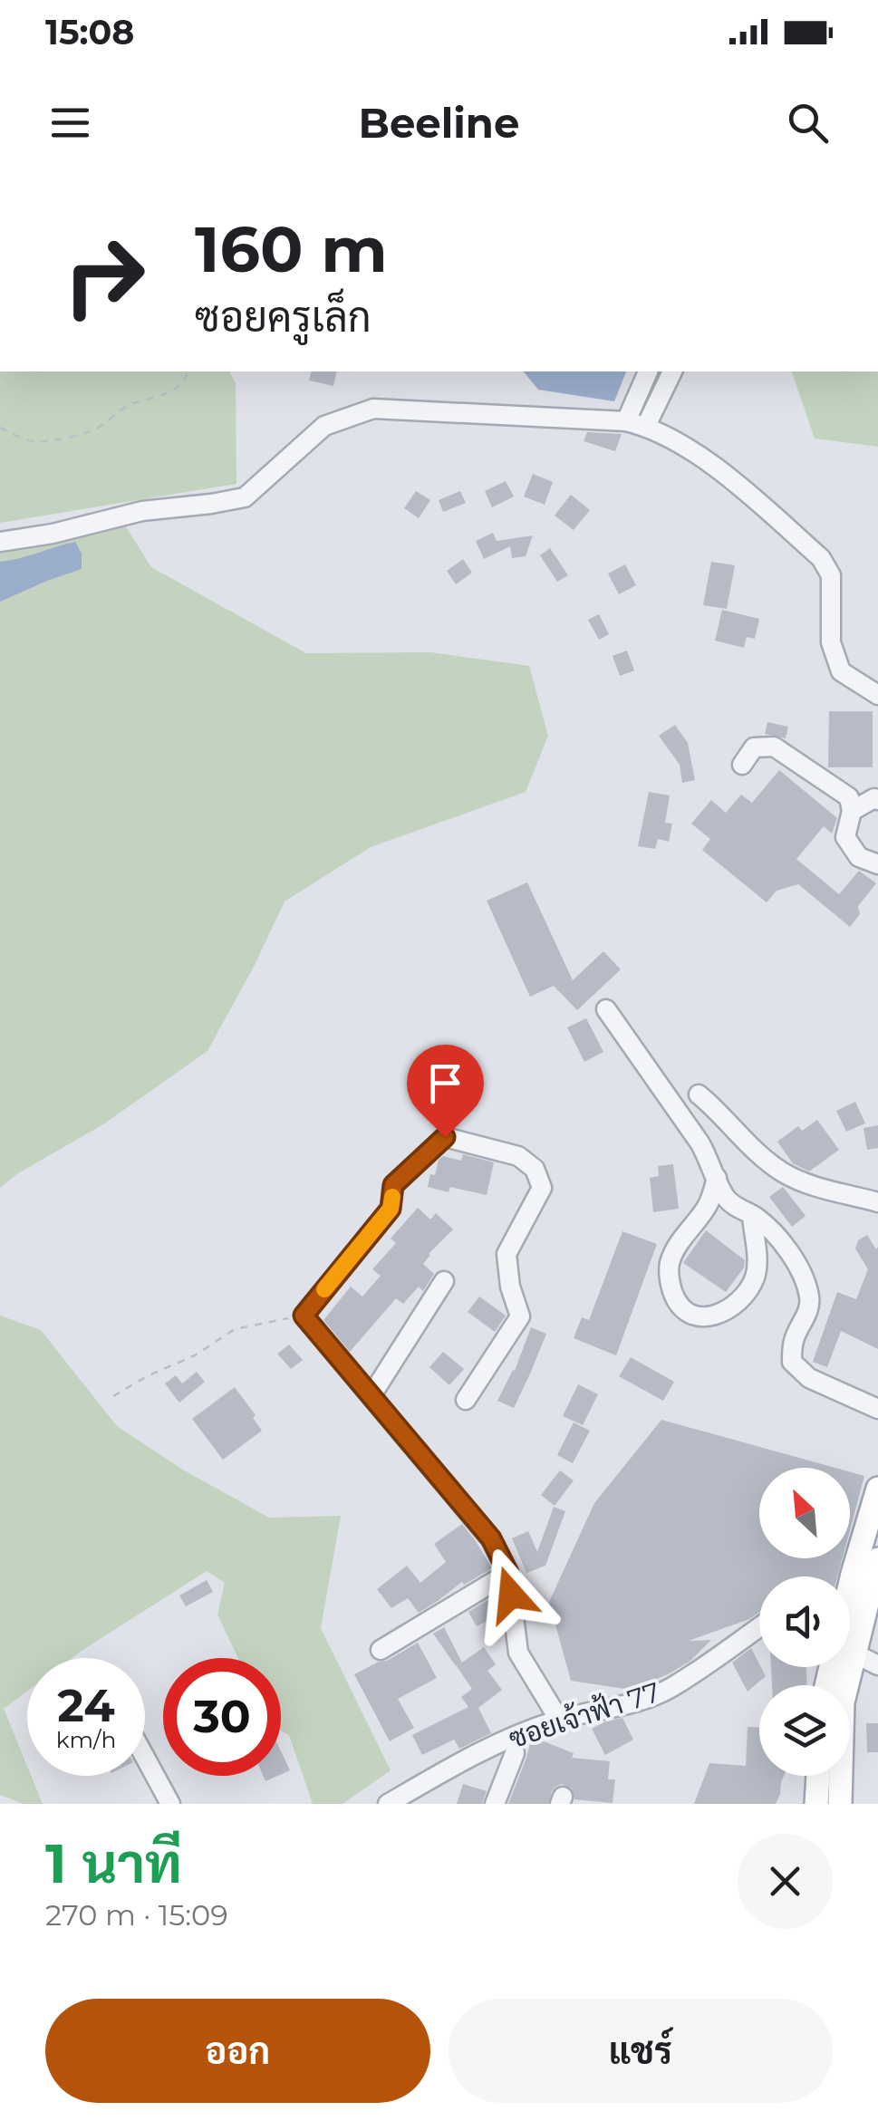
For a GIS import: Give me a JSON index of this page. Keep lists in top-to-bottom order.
{
  "streets": {
    "street": ["ซอยเจ้าฟ้า 77"]
  },
  "north": "top left",
  "page": {
    "status": "15:08",
    "header": "Beeline",
    "turn": ["160 m", "ซอยครูเล็ก"],
    "speed": "24 km/h",
    "limit": "30",
    "heading": ["1 นาที", "270 m · 15:09"],
    "buttons": ["ออก", "แชร์"]
  }
}
